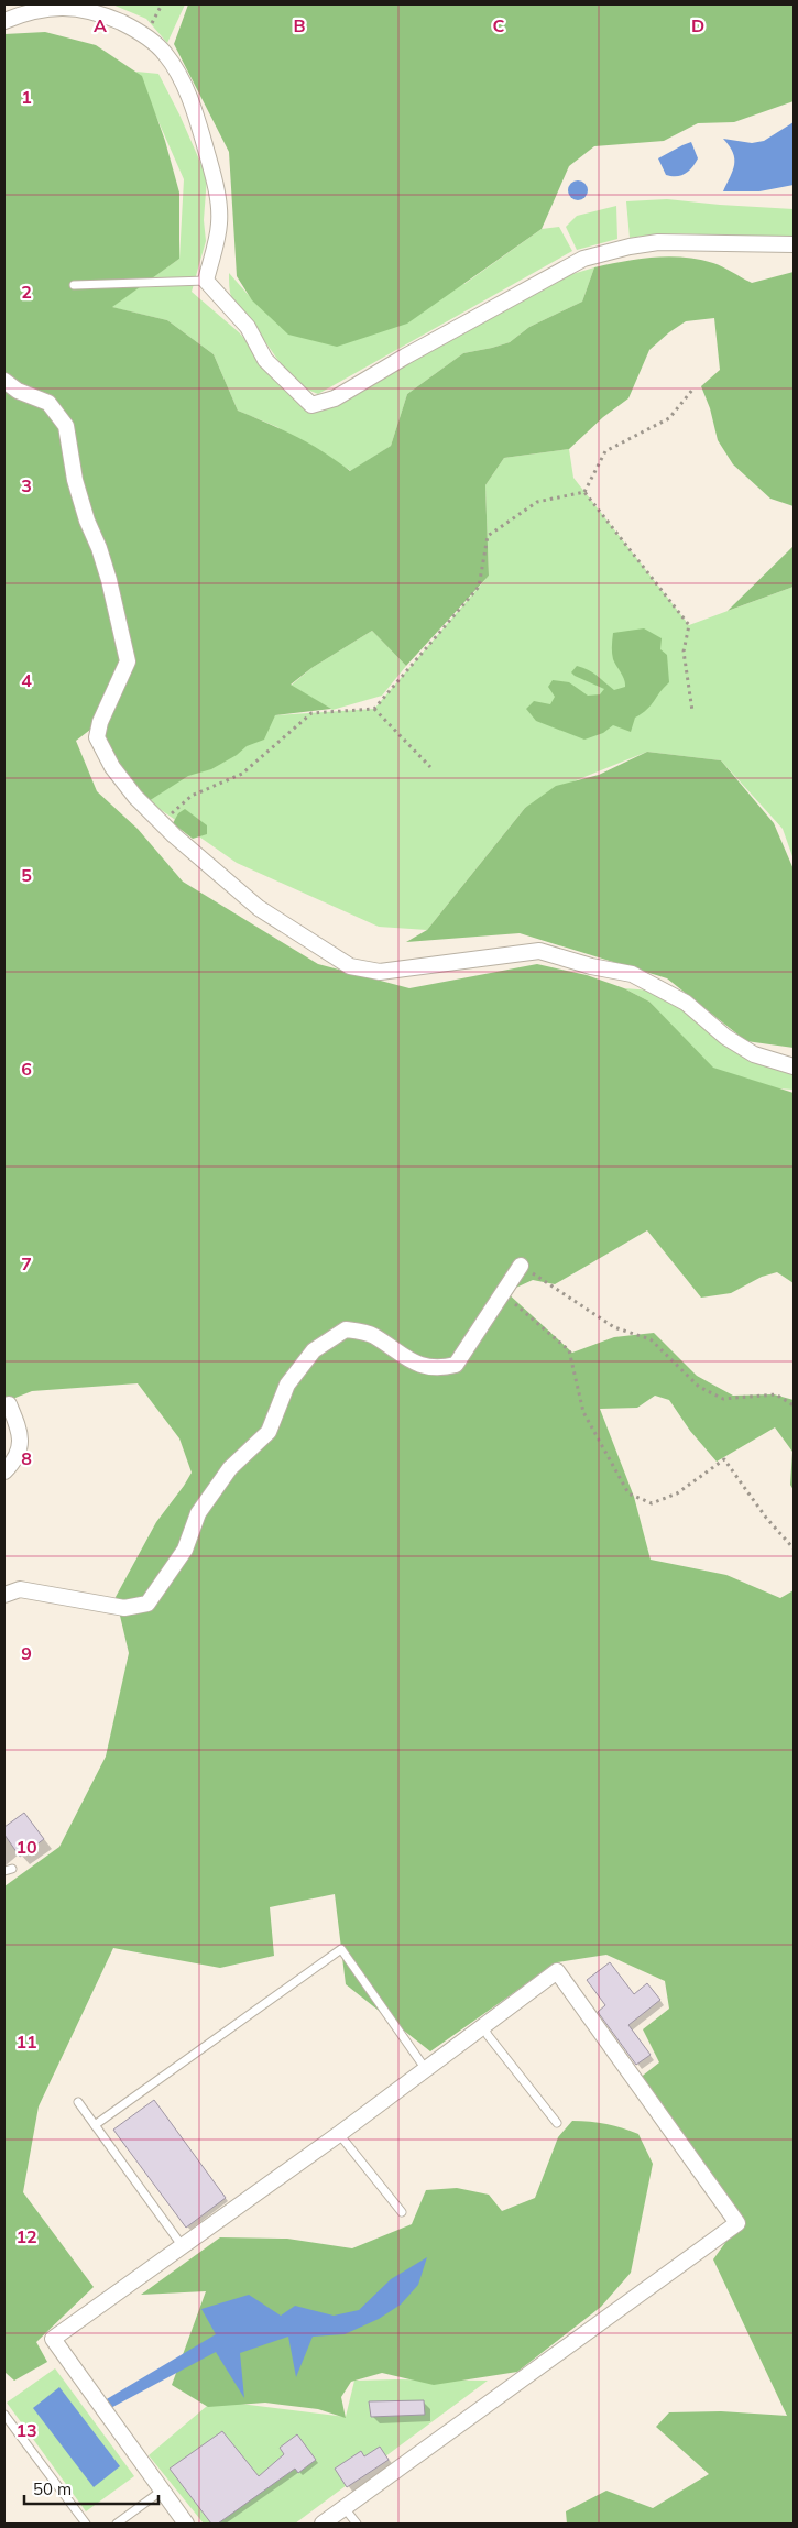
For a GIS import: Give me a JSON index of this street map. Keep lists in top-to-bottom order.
{
  "scale_bar": "50 m",
  "grid": {
    "columns": [
      "A",
      "B",
      "C",
      "D"
    ],
    "rows": [
      "1",
      "2",
      "3",
      "4",
      "5",
      "6",
      "7",
      "8",
      "9",
      "10",
      "11",
      "12",
      "13"
    ]
  }
}
